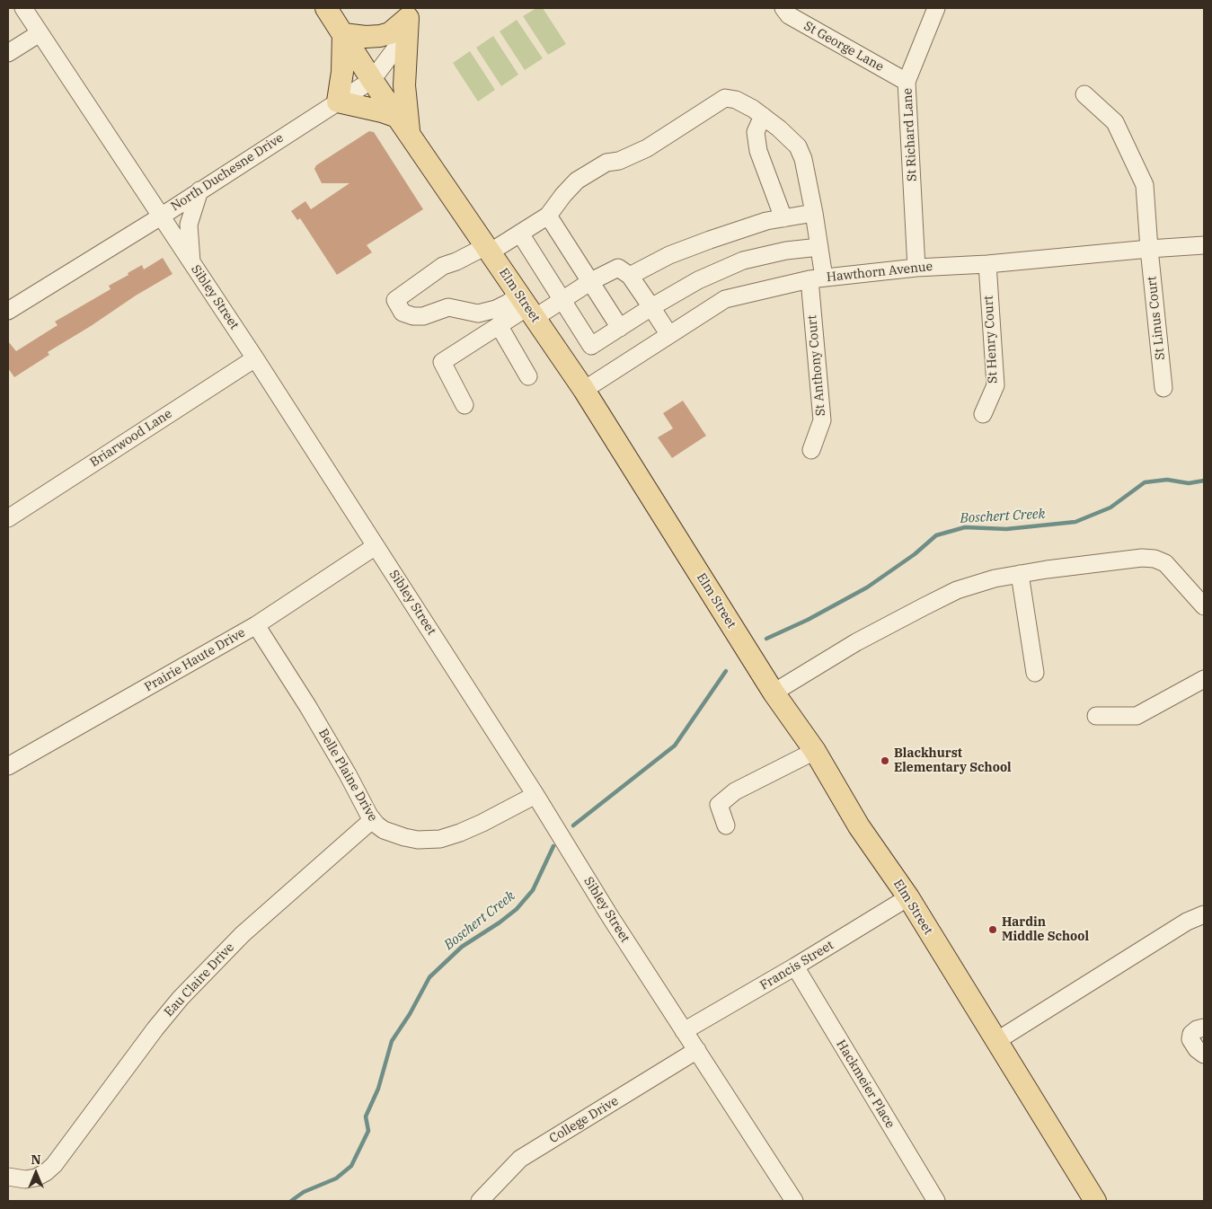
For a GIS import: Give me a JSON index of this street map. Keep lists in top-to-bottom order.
{
  "streets": {
    "main road": ["Elm Street"],
    "street": [
      "St George Lane",
      "St Richard Lane",
      "North Duchesne Drive",
      "Hawthorn Avenue",
      "Sibley Street",
      "St Linus Court",
      "St Henry Court",
      "St Anthony Court",
      "Briarwood Lane",
      "Prairie Haute Drive",
      "Belle Plaine Drive",
      "Francis Street",
      "Eau Claire Drive",
      "Hackmeier Place",
      "College Drive"
    ]
  },
  "crossings": [
    ["St George Lane", "St Richard Lane"],
    ["St Richard Lane", "Hawthorn Avenue"],
    ["North Duchesne Drive", "Elm Street"],
    ["North Duchesne Drive", "Sibley Street"],
    ["Hawthorn Avenue", "Elm Street"],
    ["Hawthorn Avenue", "St Linus Court"],
    ["Hawthorn Avenue", "St Henry Court"],
    ["Hawthorn Avenue", "St Anthony Court"],
    ["Elm Street", "Francis Street"],
    ["Sibley Street", "Briarwood Lane"],
    ["Sibley Street", "Prairie Haute Drive"],
    ["Sibley Street", "Belle Plaine Drive"],
    ["Sibley Street", "Francis Street"],
    ["Sibley Street", "College Drive"],
    ["Prairie Haute Drive", "Belle Plaine Drive"],
    ["Belle Plaine Drive", "Eau Claire Drive"],
    ["Francis Street", "Hackmeier Place"]
  ],
  "water": ["Boschert Creek"],
  "places": ["Blackhurst Elementary School", "Hardin Middle School"],
  "north": "top"
}
